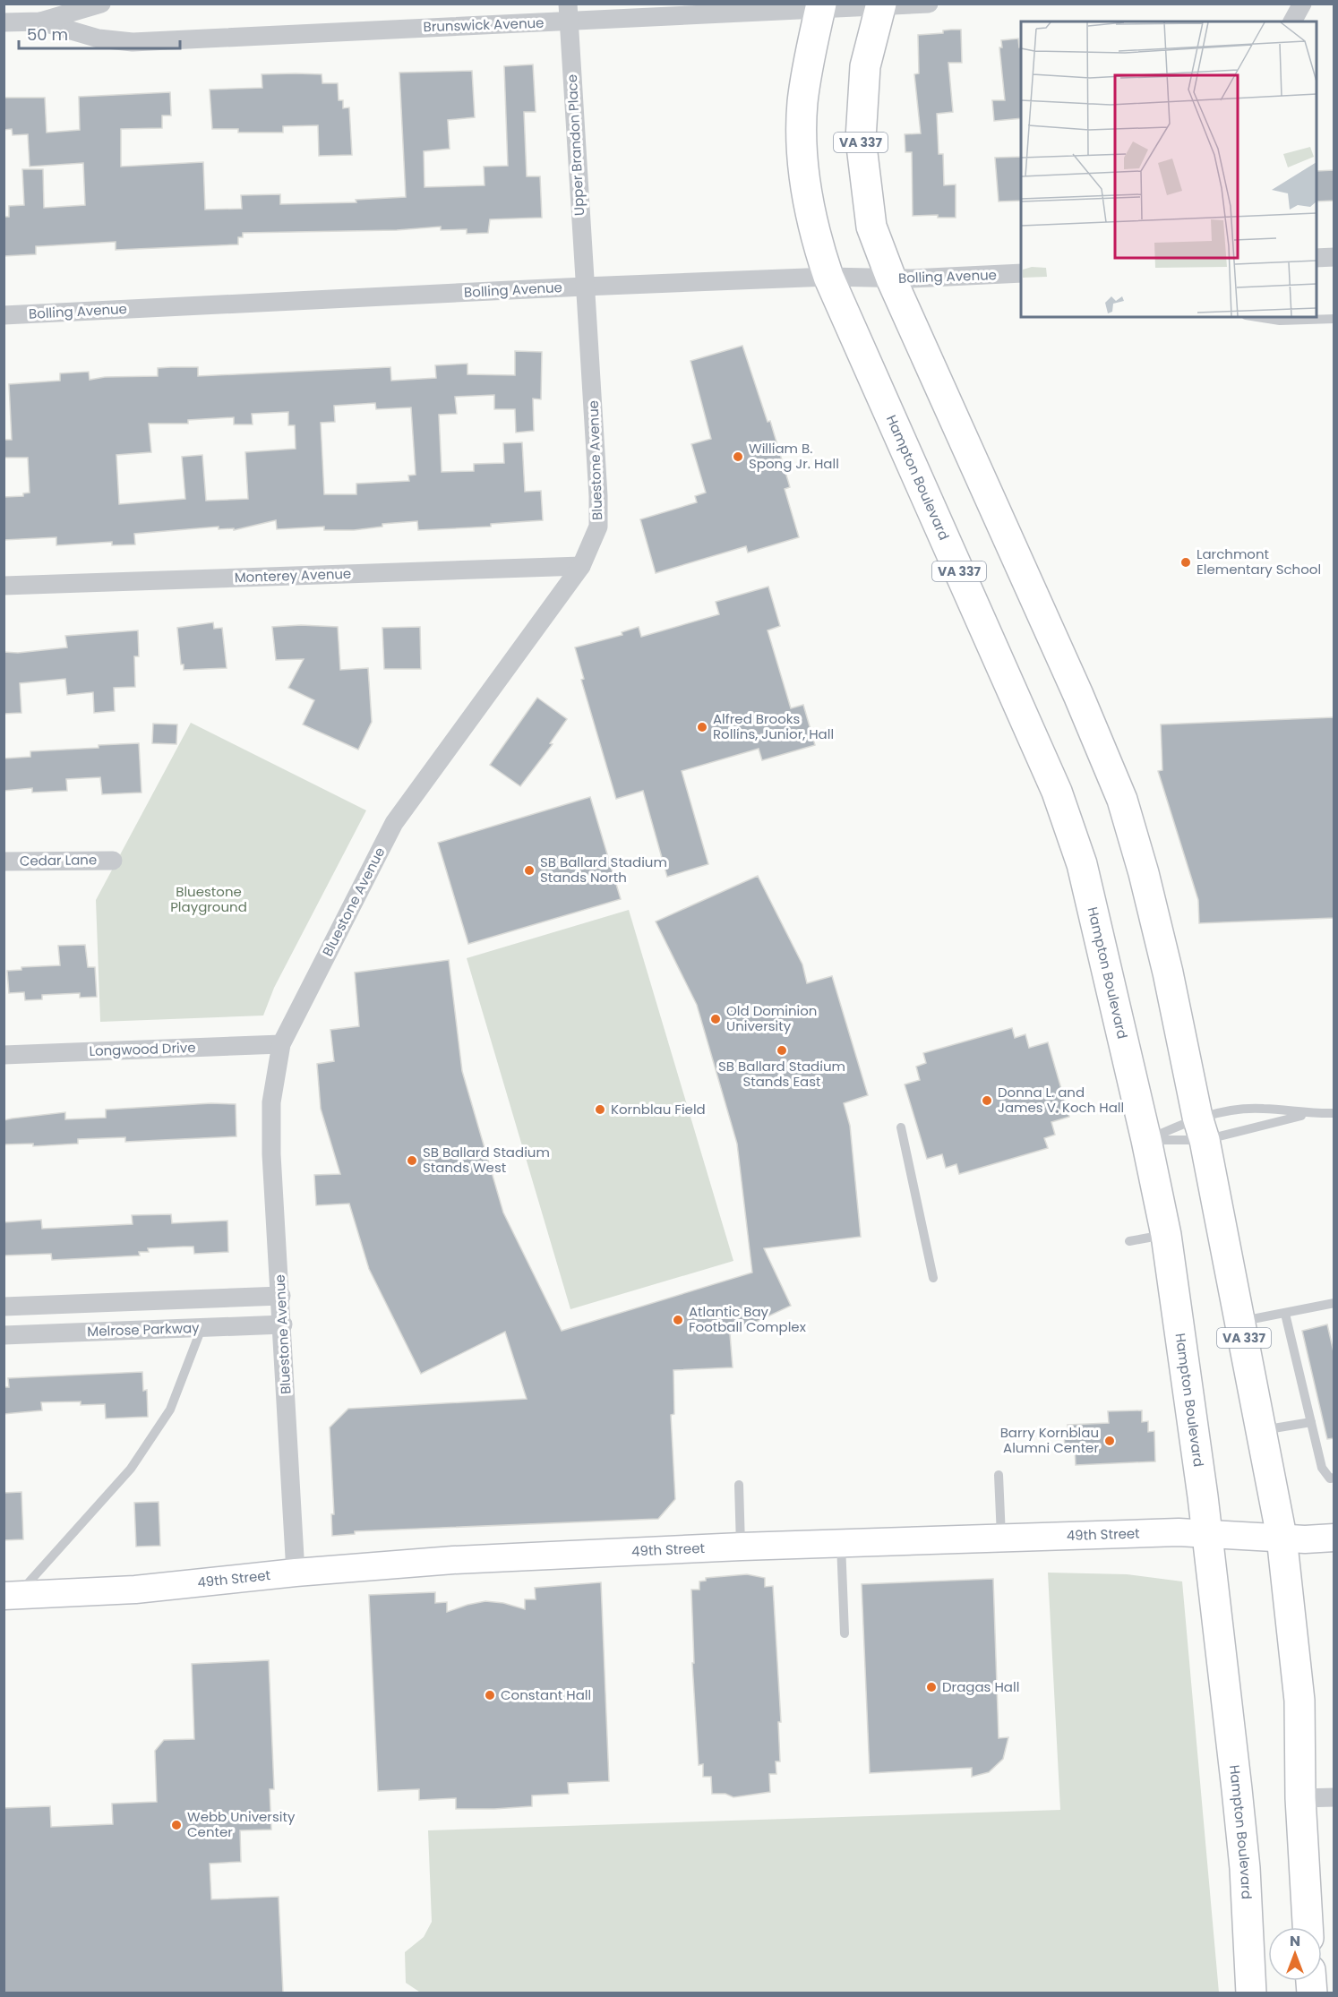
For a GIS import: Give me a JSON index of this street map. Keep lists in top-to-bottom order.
{
  "streets": {
    "main road": ["VA 337", "Hampton Boulevard"],
    "street": [
      "Brunswick Avenue",
      "Upper Brandon Place",
      "Bolling Avenue",
      "Bluestone Avenue",
      "Monterey Avenue",
      "Cedar Lane",
      "Longwood Drive",
      "Melrose Parkway",
      "49th Street"
    ]
  },
  "crossings": [
    ["Brunswick Avenue", "VA 337"],
    ["Brunswick Avenue", "Upper Brandon Place"],
    ["Brunswick Avenue", "Hampton Boulevard"],
    ["VA 337", "Bolling Avenue"],
    ["VA 337", "49th Street"],
    ["Upper Brandon Place", "Bolling Avenue"],
    ["Upper Brandon Place", "Bluestone Avenue"],
    ["Bolling Avenue", "Bluestone Avenue"],
    ["Bolling Avenue", "Hampton Boulevard"],
    ["Bluestone Avenue", "Monterey Avenue"],
    ["Bluestone Avenue", "Longwood Drive"],
    ["Bluestone Avenue", "Melrose Parkway"],
    ["Bluestone Avenue", "49th Street"],
    ["Hampton Boulevard", "49th Street"]
  ],
  "parks": ["Bluestone Playground"],
  "places": [
    "William B. Spong Jr. Hall",
    "Larchmont Elementary School",
    "Alfred Brooks Rollins, Junior, Hall",
    "SB Ballard Stadium Stands North",
    "Old Dominion University",
    "SB Ballard Stadium Stands East",
    "Donna L. and James V. Koch Hall",
    "Kornblau Field",
    "SB Ballard Stadium Stands West",
    "Atlantic Bay Football Complex",
    "Barry Kornblau Alumni Center",
    "Dragas Hall",
    "Constant Hall",
    "Webb University Center"
  ],
  "scale_bar": "50 m",
  "north": "top"
}
